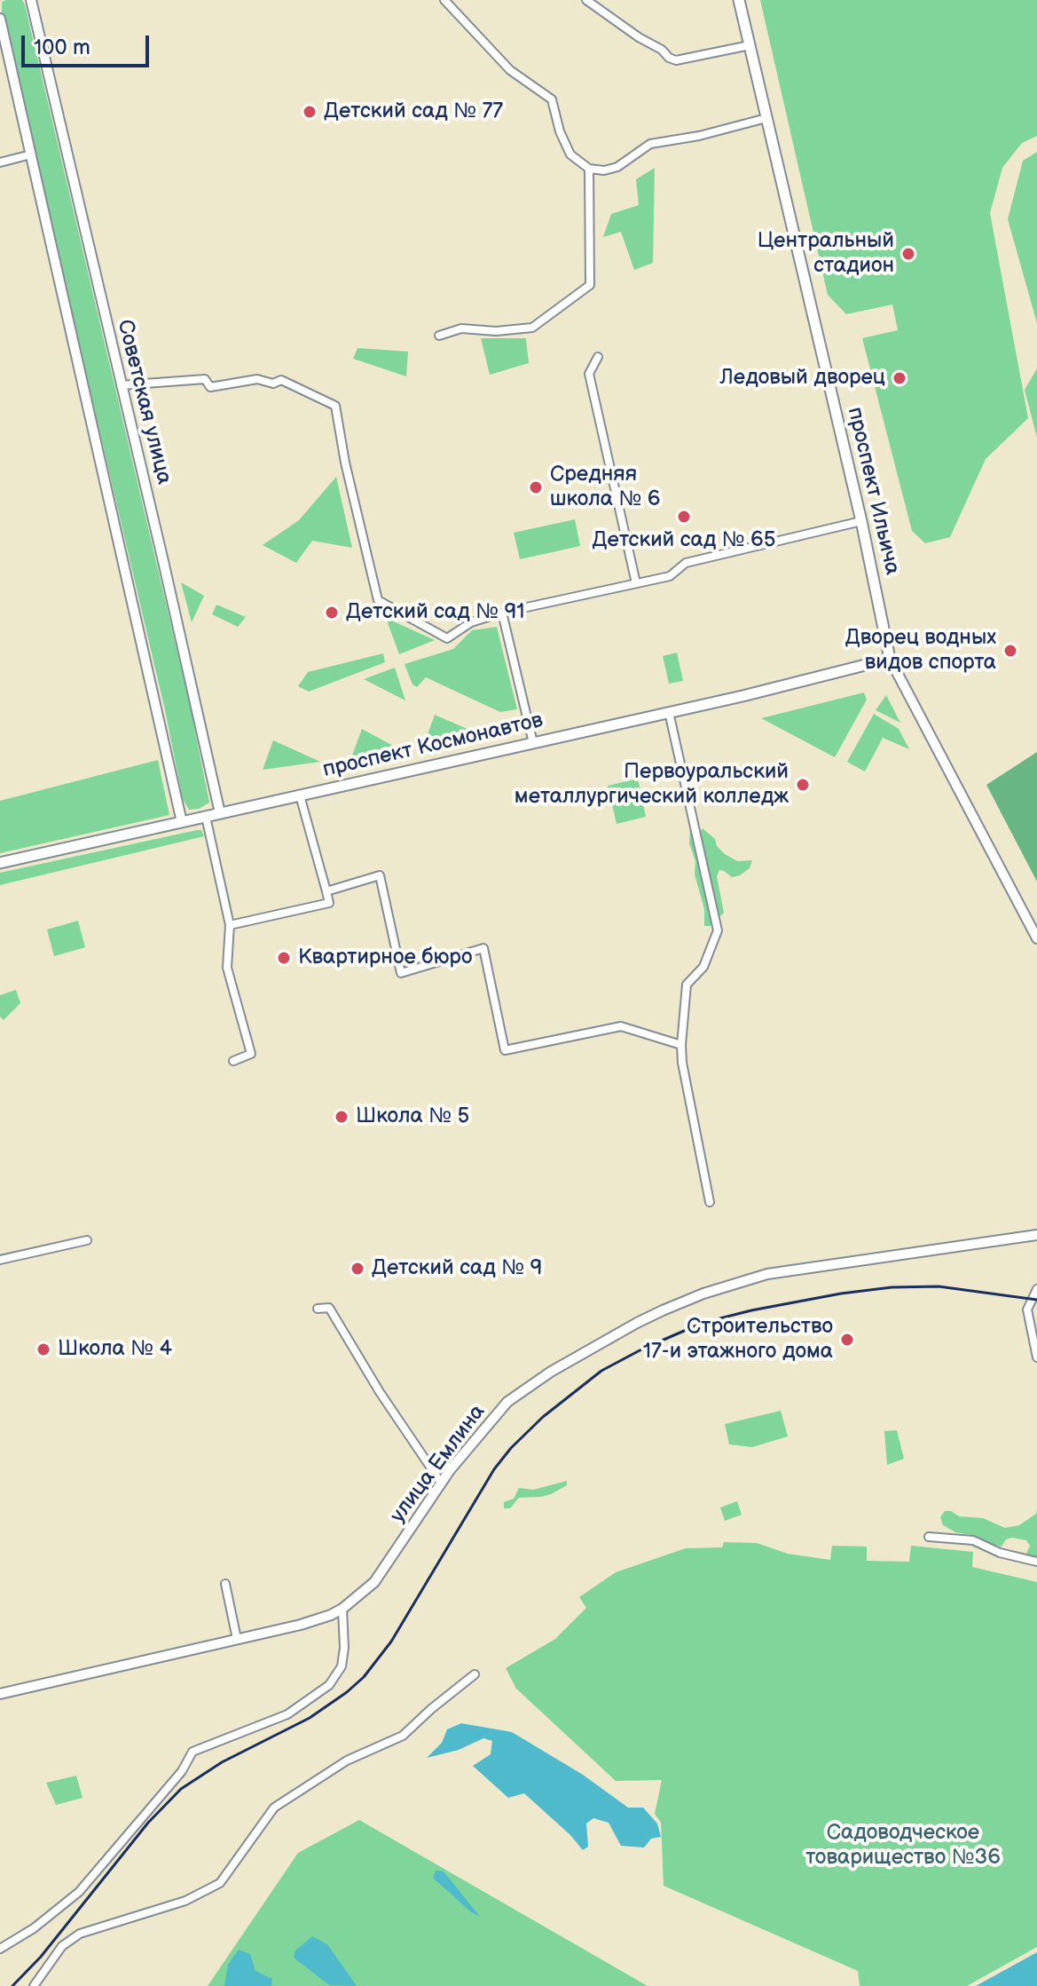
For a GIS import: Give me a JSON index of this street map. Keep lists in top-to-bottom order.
{
  "streets": {
    "main road": ["проспект Ильича", "проспект Космонавтов"],
    "street": ["Советская улица", "улица Емлина"]
  },
  "crossings": [
    ["Советская улица", "проспект Космонавтов"],
    ["проспект Ильича", "проспект Космонавтов"]
  ],
  "parks": ["Садоводческое товарищество №36"],
  "places": [
    "Детский сад № 77",
    "Центральный стадион",
    "Ледовый дворец",
    "Средняя школа № 6",
    "Детский сад № 65",
    "Детский сад № 91",
    "Дворец водных видов спорта",
    "Первоуральский металлургический колледж",
    "Квартирное бюро",
    "Школа № 5",
    "Детский сад № 9",
    "Строительство 17-и этажного дома",
    "Школа № 4"
  ],
  "scale_bar": "100 m"
}
